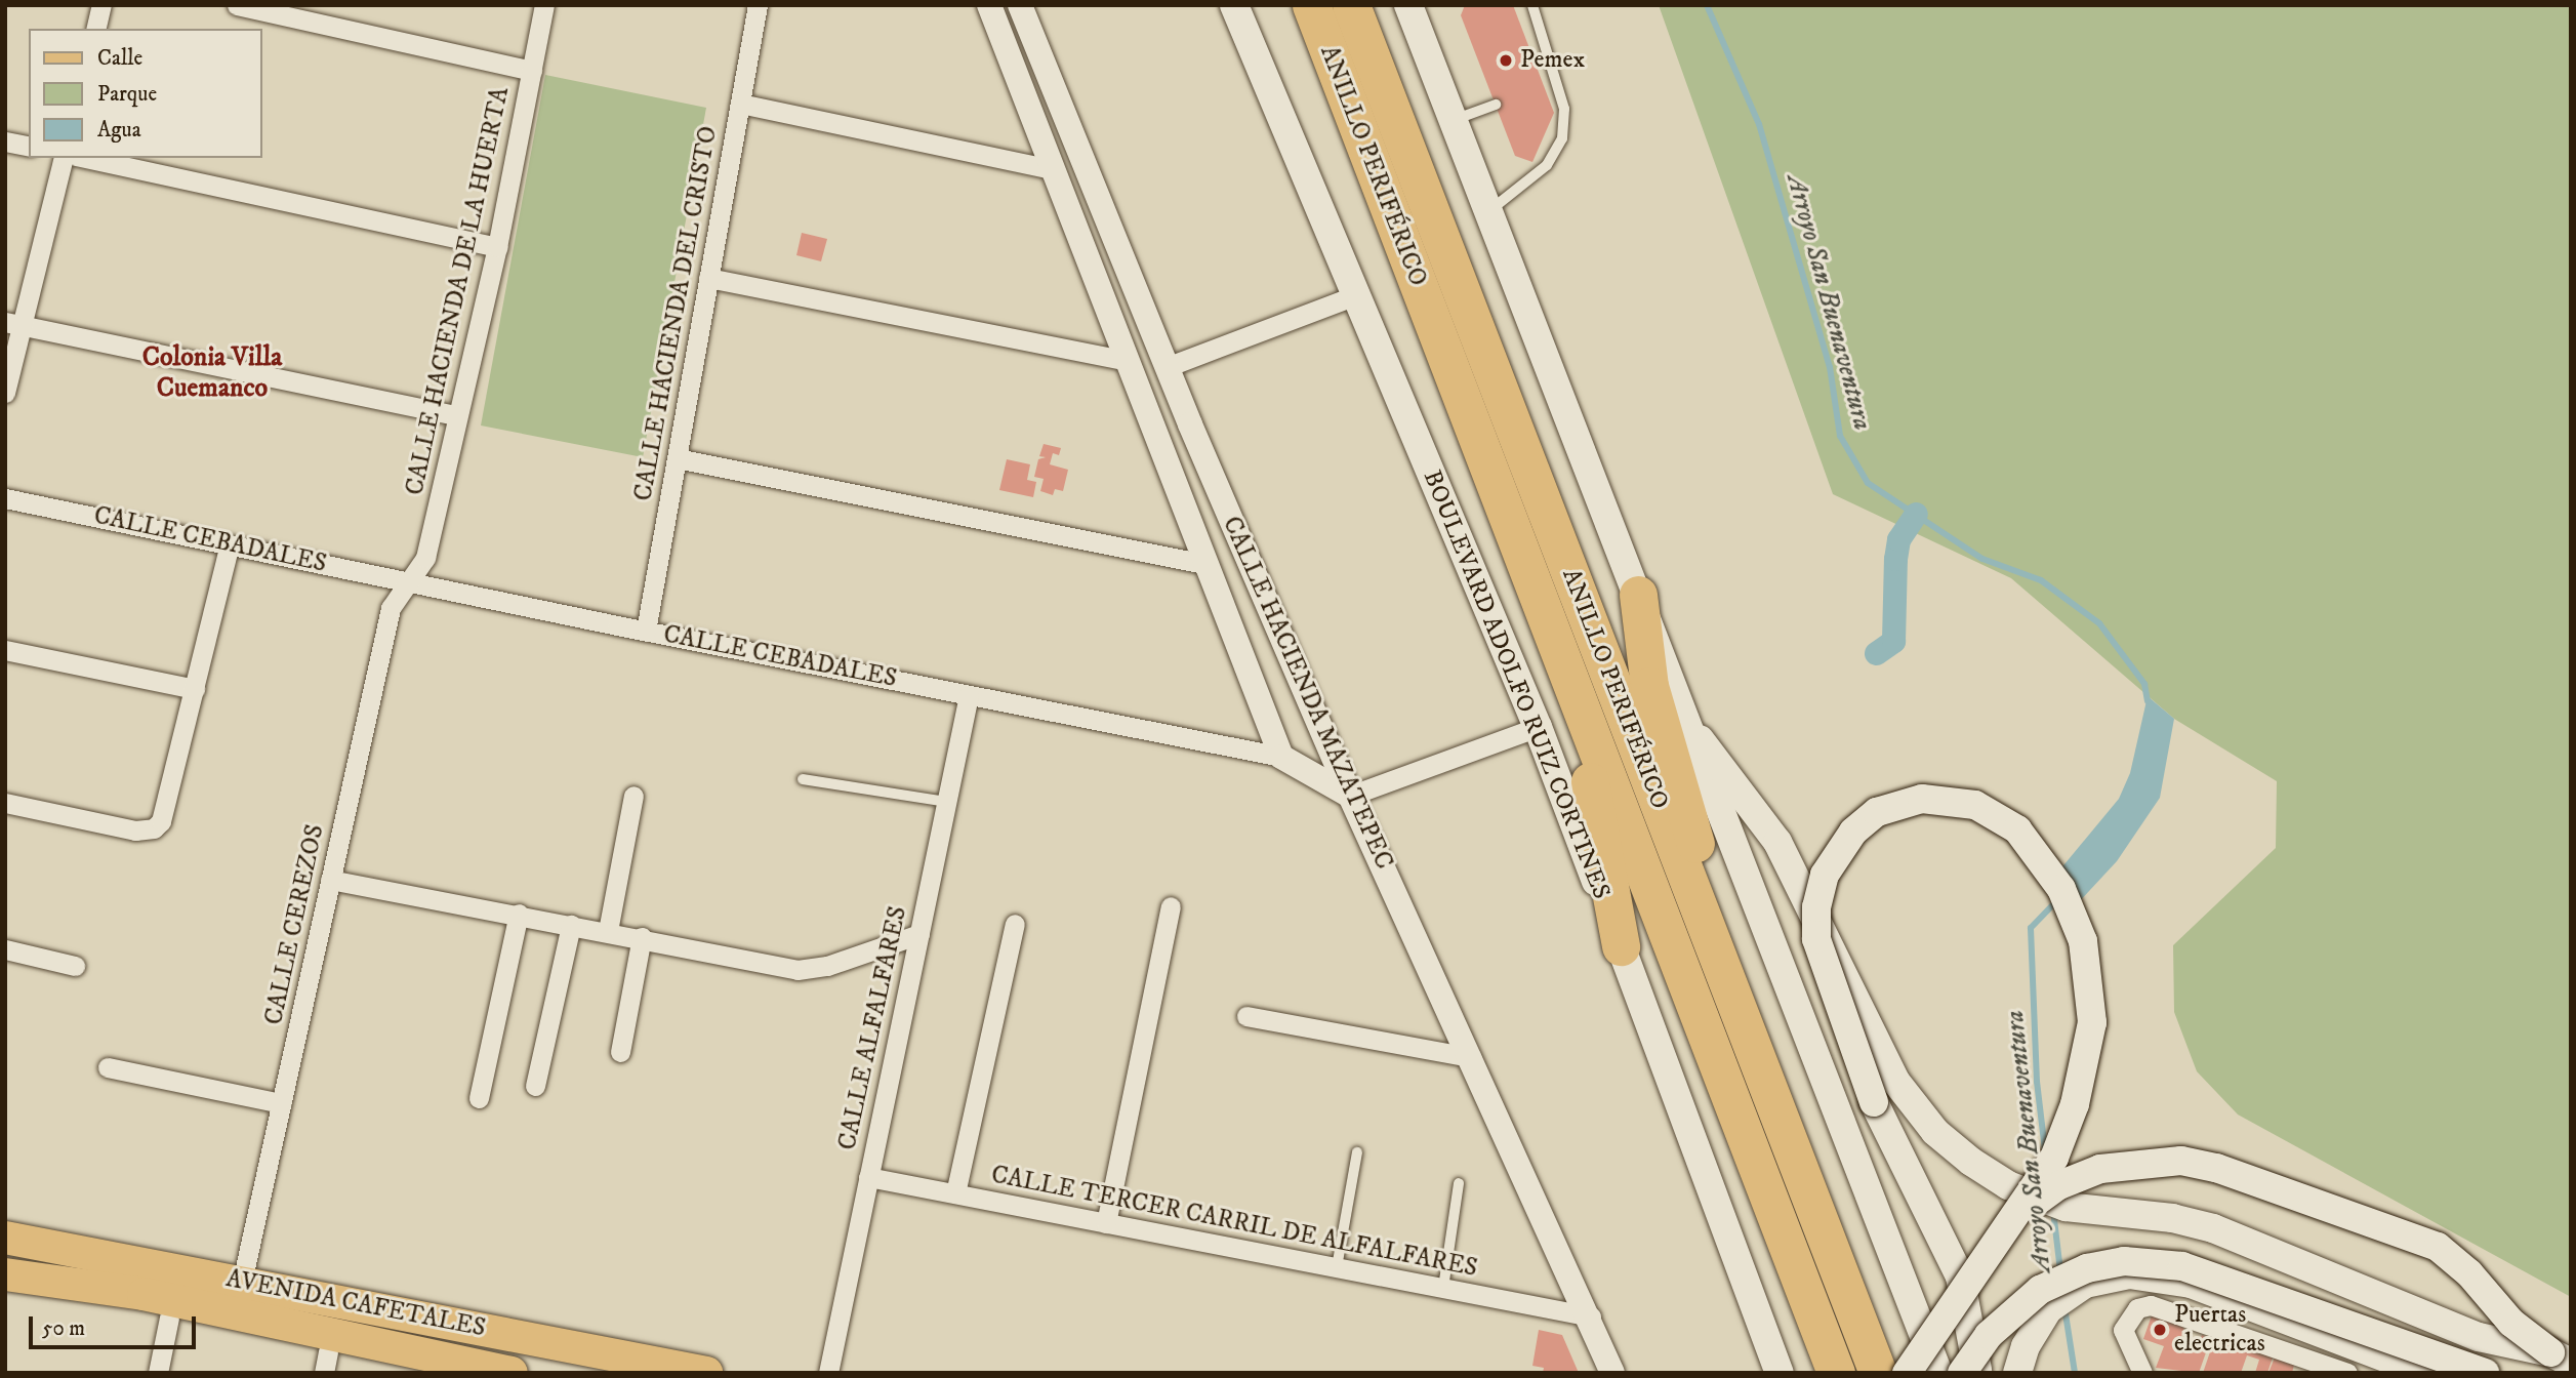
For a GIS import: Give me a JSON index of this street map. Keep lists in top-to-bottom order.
{
  "streets": {
    "highway": ["ANILLO PERIFÉRICO"],
    "main road": ["BOULEVARD ADOLFO RUIZ CORTINES", "AVENIDA CAFETALES"],
    "street": [
      "CALLE HACIENDA DE LA HUERTA",
      "CALLE HACIENDA DEL CRISTO",
      "CALLE CEBADALES",
      "CALLE HACIENDA MAZATEPEC",
      "CALLE CEREZOS",
      "CALLE ALFALFARES",
      "CALLE TERCER CARRIL DE ALFALFARES"
    ]
  },
  "crossings": [
    ["CALLE HACIENDA DE LA HUERTA", "CALLE CEBADALES"],
    ["CALLE HACIENDA DE LA HUERTA", "CALLE CEREZOS"],
    ["CALLE HACIENDA DEL CRISTO", "CALLE CEBADALES"],
    ["CALLE CEBADALES", "CALLE HACIENDA MAZATEPEC"],
    ["CALLE CEBADALES", "CALLE CEREZOS"],
    ["CALLE CEBADALES", "CALLE ALFALFARES"],
    ["CALLE HACIENDA MAZATEPEC", "CALLE TERCER CARRIL DE ALFALFARES"],
    ["CALLE CEREZOS", "AVENIDA CAFETALES"],
    ["CALLE ALFALFARES", "CALLE TERCER CARRIL DE ALFALFARES"]
  ],
  "districts": ["Colonia Villa Cuemanco"],
  "water": ["Arroyo San Buenaventura"],
  "places": ["Pemex", "Puertas electricas"],
  "legend": ["Calle", "Parque", "Agua"],
  "scale_bar": "50 m"
}
